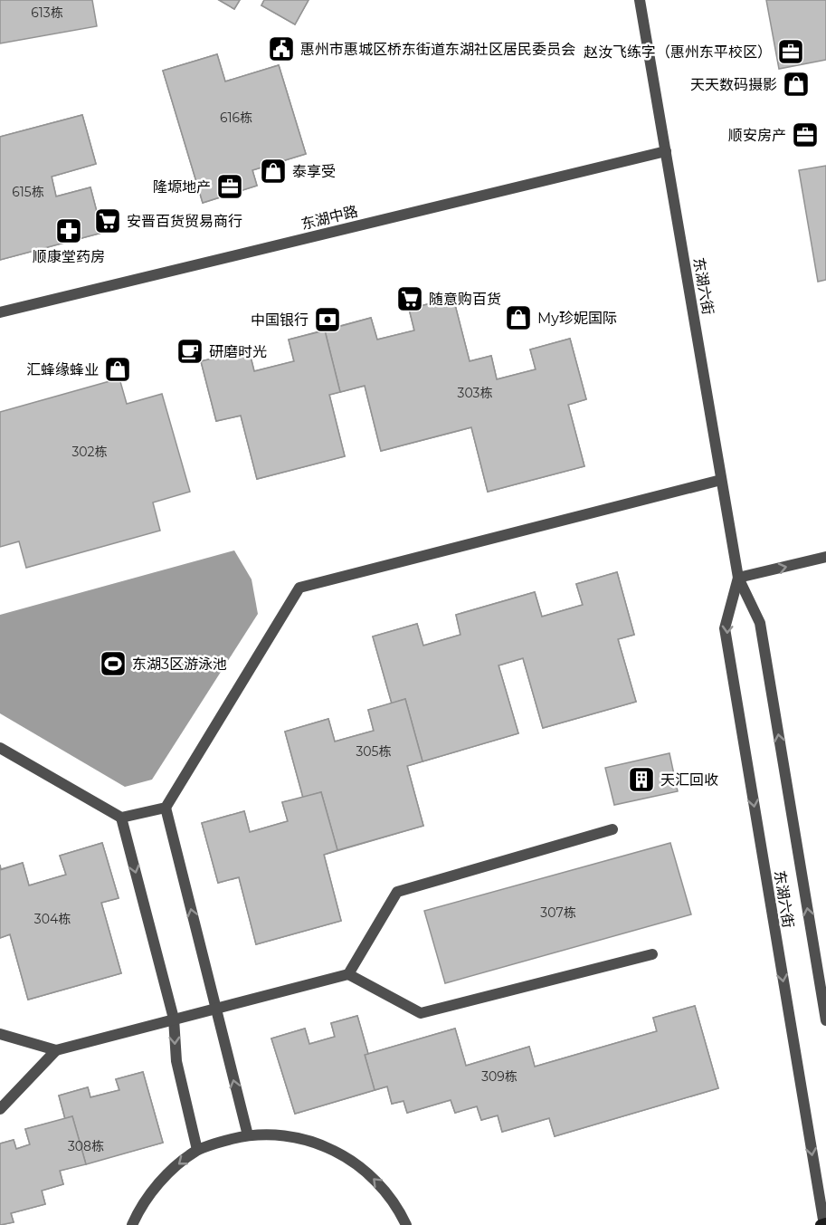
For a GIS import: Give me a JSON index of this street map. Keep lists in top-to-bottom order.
{
  "streets": {
    "street": ["东湖中路", "东湖六街"]
  },
  "crossings": [
    ["东湖中路", "东湖六街"]
  ],
  "places": {
    "public building": ["惠州市惠城区桥东街道东湖社区居民委员会"],
    "office": ["赵汝飞练字（惠州东平校区）", "顺安房产", "隆塬地产"],
    "shop": [
      "天天数码摄影",
      "泰享受",
      "My珍妮国际",
      "汇蜂缘蜂业"
    ],
    "supermarket": ["安晋百货贸易商行", "随意购百货"],
    "pharmacy": ["顺康堂药房"],
    "bank": ["中国银行"],
    "cafe": ["研磨时光"],
    "sports": ["东湖3区游泳池"],
    "building": ["天汇回收"]
  },
  "house_numbers": [
    "613栋",
    "616栋",
    "615栋",
    "303栋",
    "302栋",
    "305栋",
    "307栋",
    "304栋",
    "309栋",
    "308栋"
  ]
}
